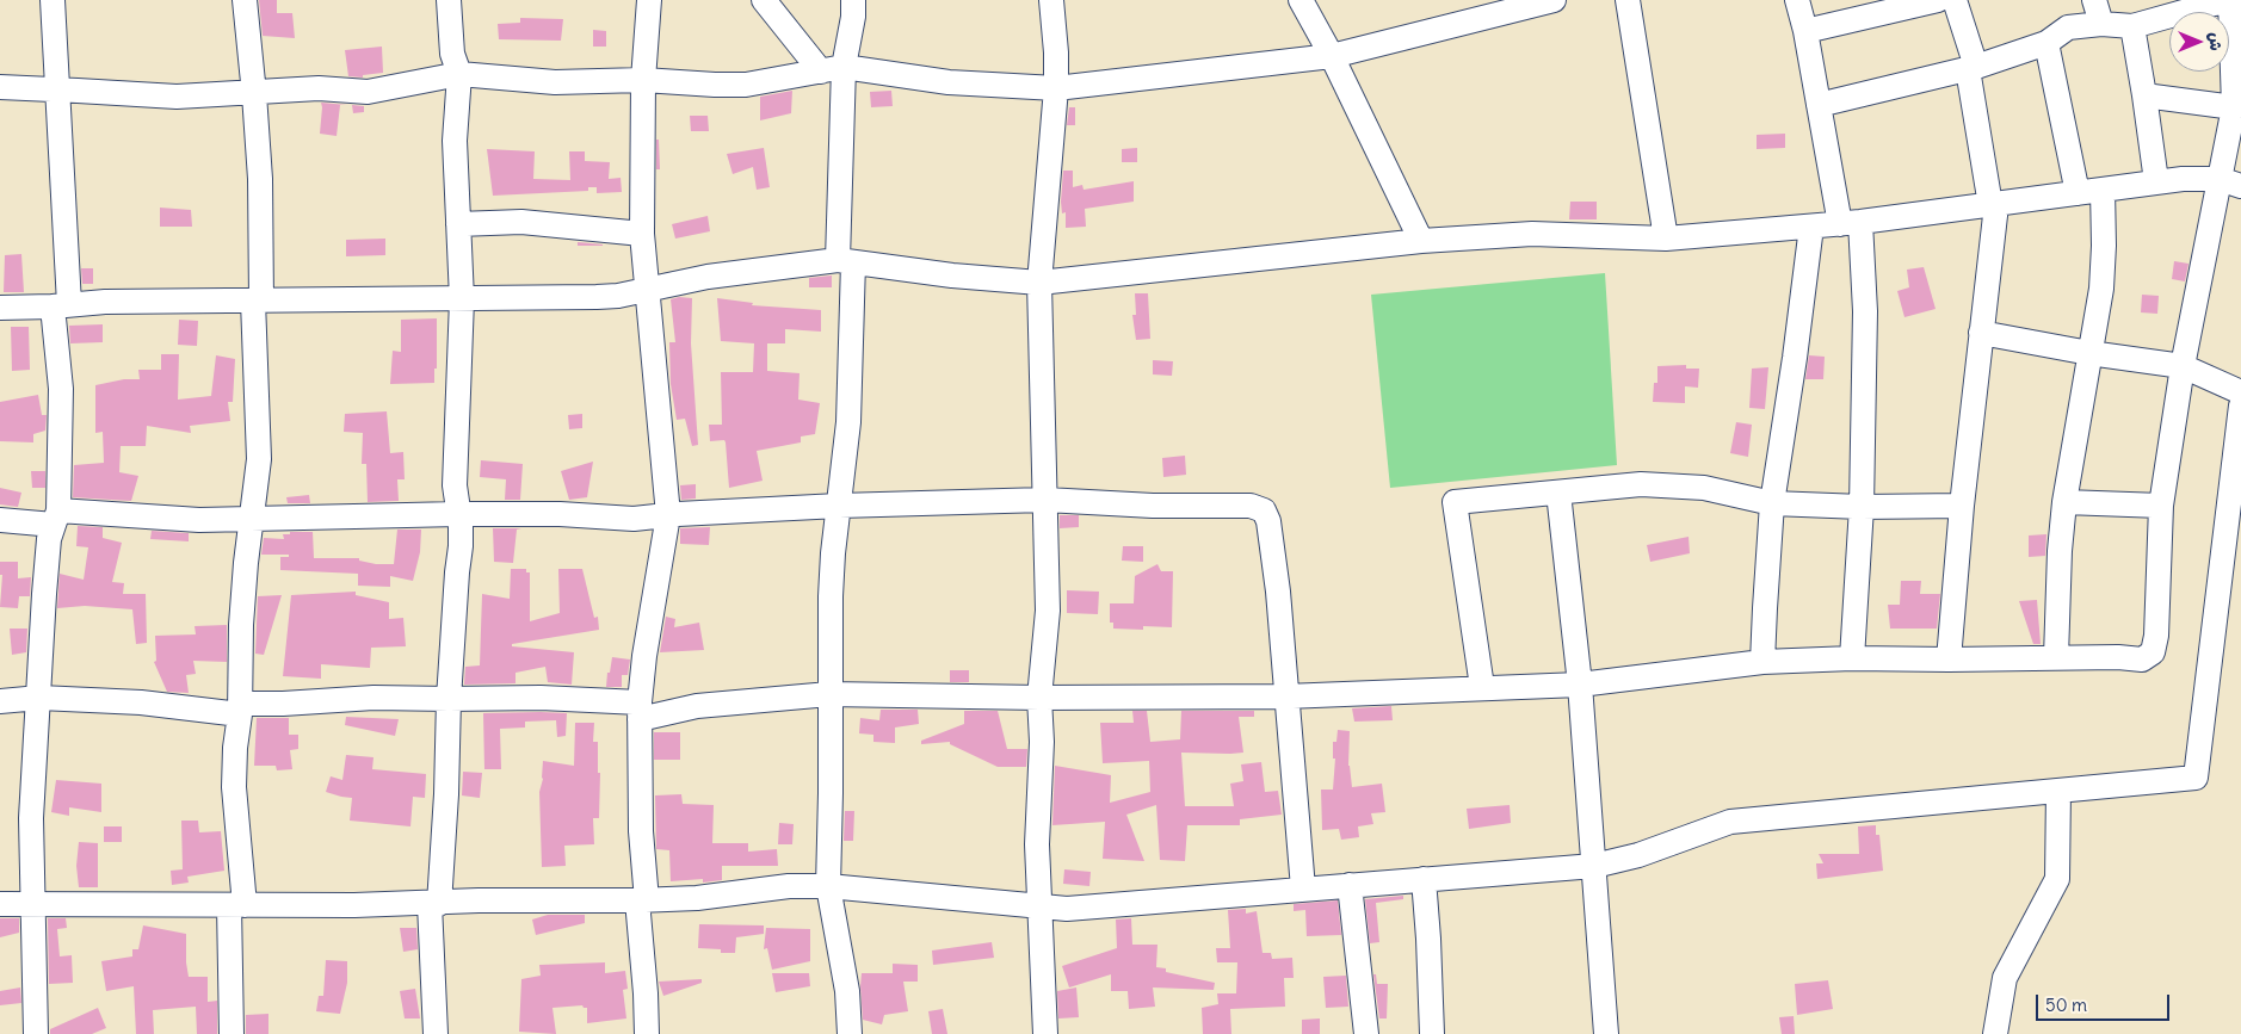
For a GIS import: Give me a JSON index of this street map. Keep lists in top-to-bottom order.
{
  "scale_bar": "50 m",
  "north": "right"
}
